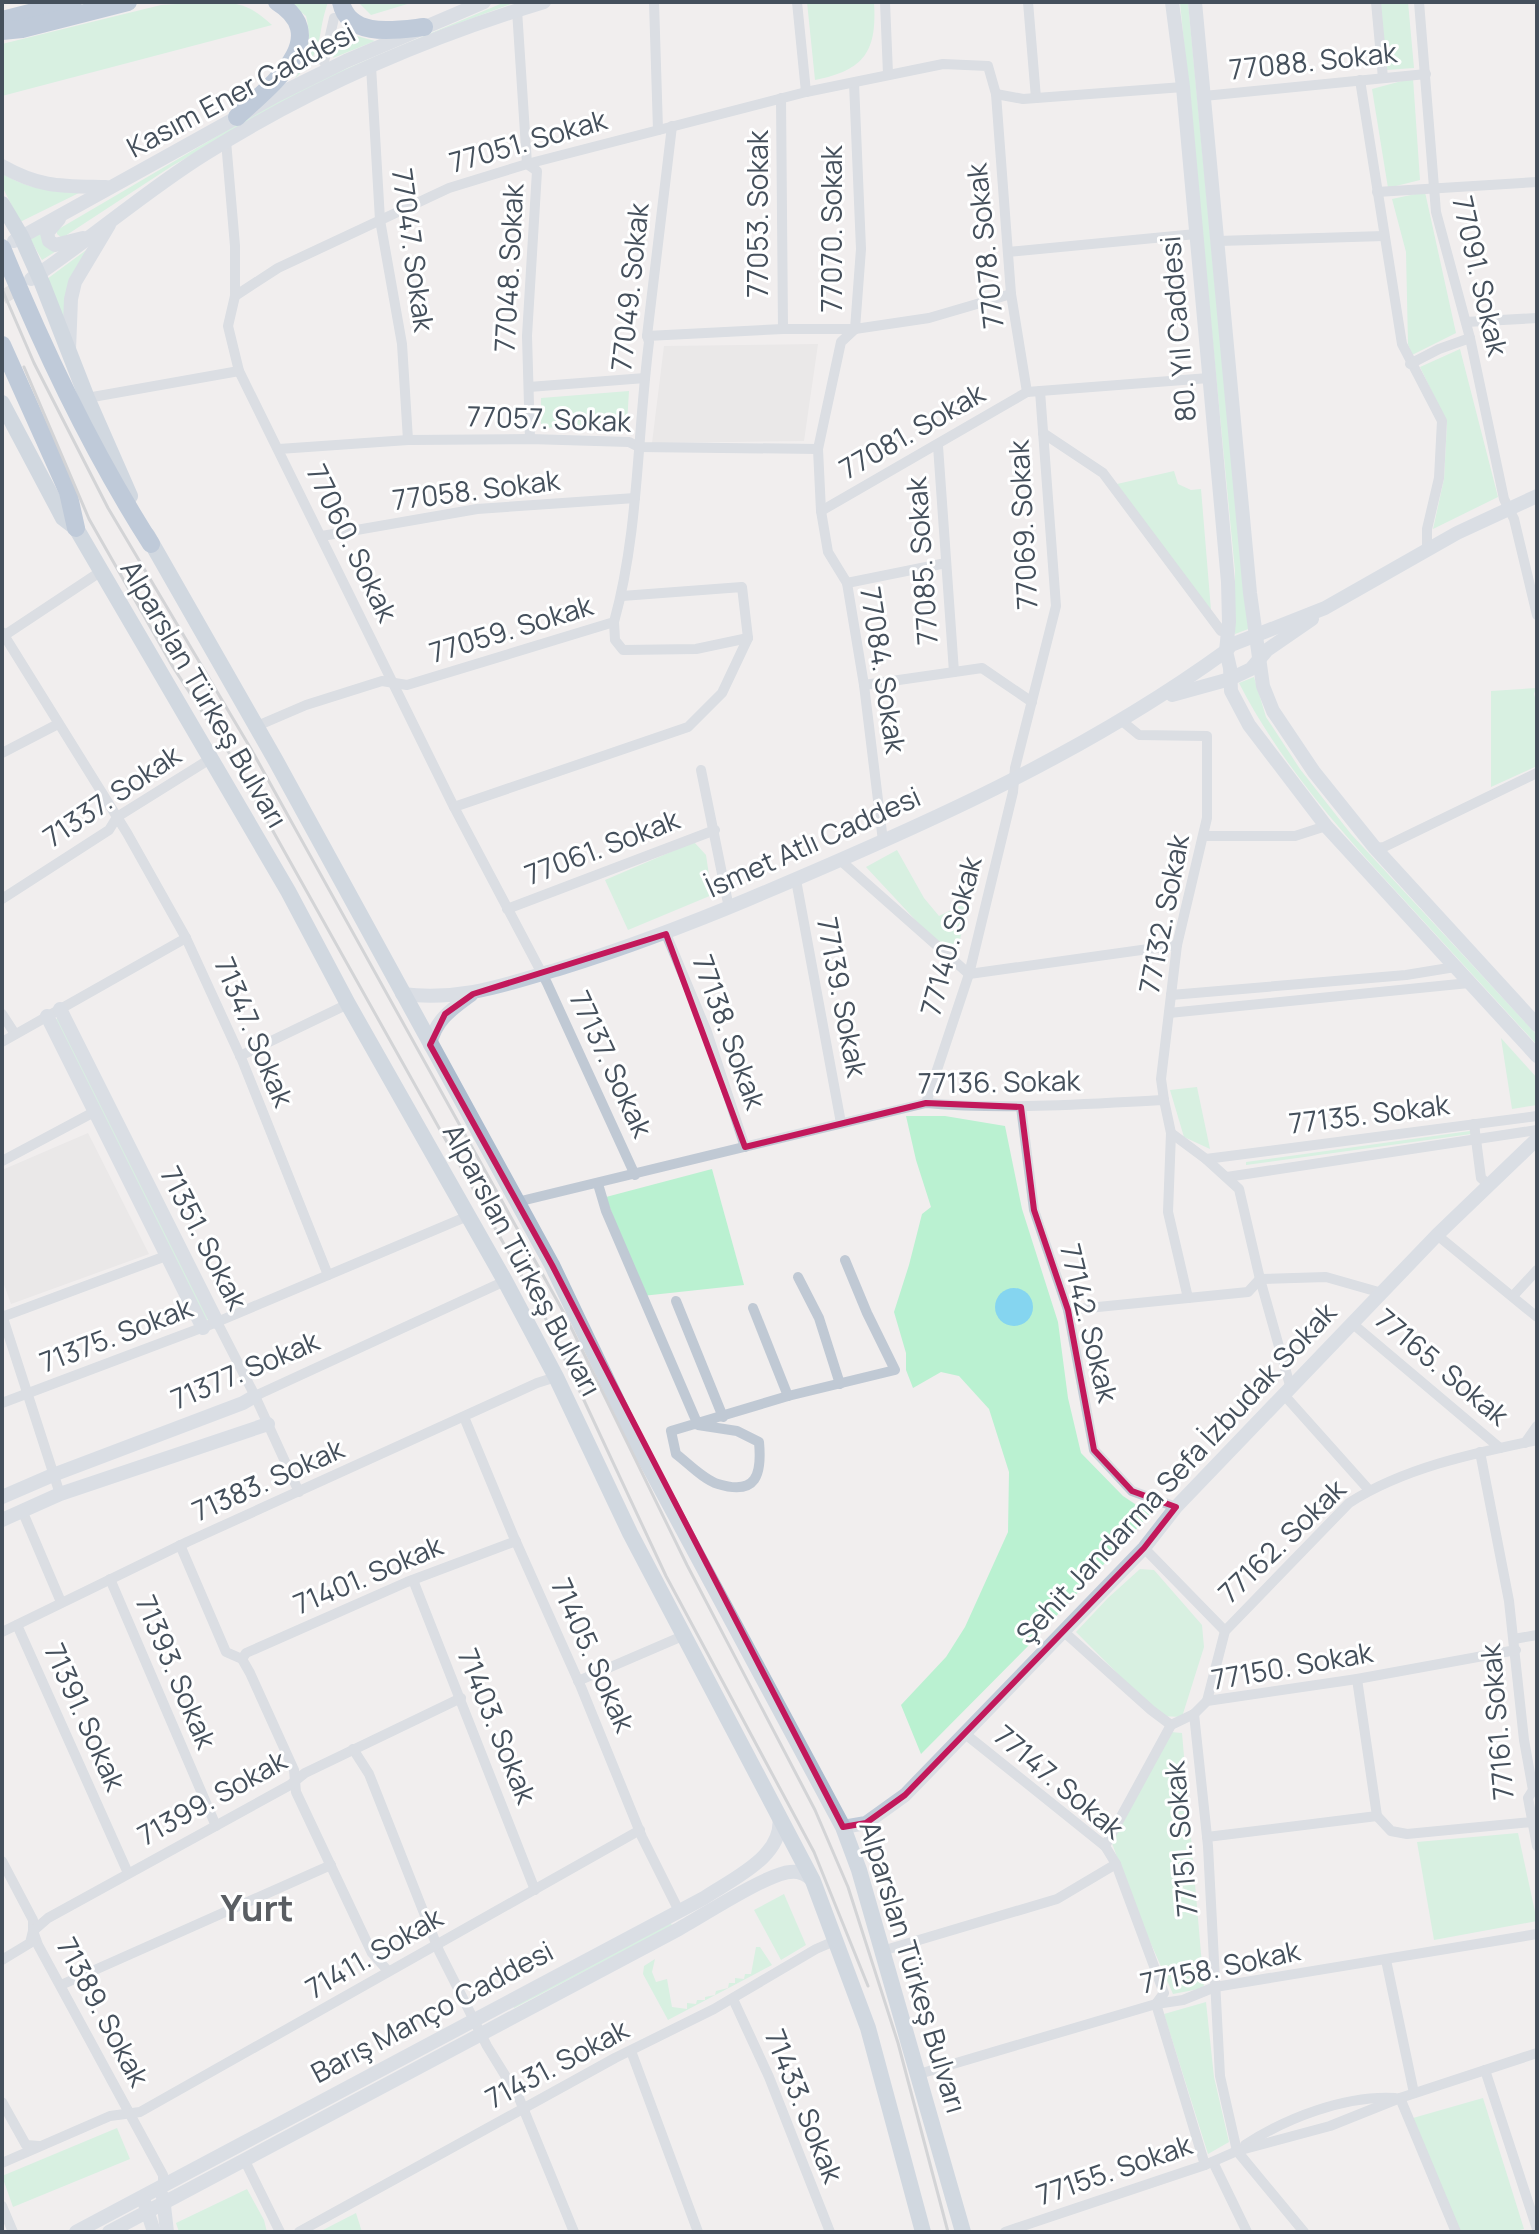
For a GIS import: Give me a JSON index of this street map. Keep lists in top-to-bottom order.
{
  "streets": {
    "highway": ["Alparslan Türkeş Bulvarı"],
    "main road": [
      "Kasım Ener Caddesi",
      "80. Yıl Caddesi",
      "İsmet Atlı Caddesi",
      "71351. Sokak",
      "71377. Sokak",
      "Şehit Jandarma Sefa İzbudak Sokak",
      "Barış Manço Caddesi"
    ],
    "street": [
      "77088. Sokak",
      "77051. Sokak",
      "77053. Sokak",
      "77070. Sokak",
      "77078. Sokak",
      "77047. Sokak",
      "77048. Sokak",
      "77091. Sokak",
      "77049. Sokak",
      "77057. Sokak",
      "77081. Sokak",
      "77058. Sokak",
      "77069. Sokak",
      "77060. Sokak",
      "77085. Sokak",
      "77059. Sokak",
      "77084. Sokak",
      "71337. Sokak",
      "77061. Sokak",
      "77132. Sokak",
      "77140. Sokak",
      "77139. Sokak",
      "71347. Sokak",
      "77138. Sokak",
      "77137. Sokak",
      "77136. Sokak",
      "77135. Sokak",
      "77142. Sokak",
      "71375. Sokak",
      "77165. Sokak",
      "71383. Sokak",
      "77162. Sokak",
      "71401. Sokak",
      "71405. Sokak",
      "77150. Sokak",
      "71393. Sokak",
      "71391. Sokak",
      "77161. Sokak",
      "71403. Sokak",
      "77147. Sokak",
      "71399. Sokak",
      "77151. Sokak",
      "71411. Sokak",
      "77158. Sokak",
      "71389. Sokak",
      "71431. Sokak",
      "71433. Sokak",
      "77155. Sokak"
    ]
  },
  "crossings": [
    ["77088. Sokak", "77091. Sokak"],
    ["77088. Sokak", "80. Yıl Caddesi"],
    ["Kasım Ener Caddesi", "77047. Sokak"],
    ["Kasım Ener Caddesi", "77048. Sokak"],
    ["Kasım Ener Caddesi", "77060. Sokak"],
    ["Kasım Ener Caddesi", "Alparslan Türkeş Bulvarı"],
    ["77051. Sokak", "77053. Sokak"],
    ["77051. Sokak", "77070. Sokak"],
    ["77051. Sokak", "77078. Sokak"],
    ["77051. Sokak", "77047. Sokak"],
    ["77051. Sokak", "77048. Sokak"],
    ["77051. Sokak", "77049. Sokak"],
    ["77051. Sokak", "77060. Sokak"],
    ["77070. Sokak", "77057. Sokak"],
    ["77070. Sokak", "77081. Sokak"],
    ["77070. Sokak", "77084. Sokak"],
    ["77078. Sokak", "77081. Sokak"],
    ["77047. Sokak", "77057. Sokak"],
    ["77048. Sokak", "77057. Sokak"],
    ["77049. Sokak", "77057. Sokak"],
    ["77049. Sokak", "77058. Sokak"],
    ["77049. Sokak", "77059. Sokak"],
    ["80. Yıl Caddesi", "İsmet Atlı Caddesi"],
    ["77057. Sokak", "77060. Sokak"],
    ["77081. Sokak", "77085. Sokak"],
    ["77081. Sokak", "77084. Sokak"],
    ["77058. Sokak", "77060. Sokak"],
    ["77069. Sokak", "İsmet Atlı Caddesi"],
    ["77069. Sokak", "77140. Sokak"],
    ["77060. Sokak", "77059. Sokak"],
    ["77060. Sokak", "77061. Sokak"],
    ["77060. Sokak", "77137. Sokak"],
    ["77059. Sokak", "Alparslan Türkeş Bulvarı"],
    ["77084. Sokak", "İsmet Atlı Caddesi"],
    ["Alparslan Türkeş Bulvarı", "71337. Sokak"],
    ["Alparslan Türkeş Bulvarı", "77136. Sokak"],
    ["Alparslan Türkeş Bulvarı", "71375. Sokak"],
    ["Alparslan Türkeş Bulvarı", "71377. Sokak"],
    ["Alparslan Türkeş Bulvarı", "Şehit Jandarma Sefa İzbudak Sokak"],
    ["Alparslan Türkeş Bulvarı", "71383. Sokak"],
    ["Alparslan Türkeş Bulvarı", "77158. Sokak"],
    ["Alparslan Türkeş Bulvarı", "Barış Manço Caddesi"],
    ["Alparslan Türkeş Bulvarı", "71431. Sokak"],
    ["71337. Sokak", "71347. Sokak"],
    ["İsmet Atlı Caddesi", "77132. Sokak"],
    ["İsmet Atlı Caddesi", "77140. Sokak"],
    ["İsmet Atlı Caddesi", "77139. Sokak"],
    ["İsmet Atlı Caddesi", "77138. Sokak"],
    ["İsmet Atlı Caddesi", "77137. Sokak"],
    ["77061. Sokak", "77137. Sokak"],
    ["77132. Sokak", "77136. Sokak"],
    ["77140. Sokak", "77136. Sokak"],
    ["77139. Sokak", "77136. Sokak"],
    ["71347. Sokak", "71375. Sokak"],
    ["77138. Sokak", "77136. Sokak"],
    ["77137. Sokak", "77136. Sokak"],
    ["77136. Sokak", "77142. Sokak"],
    ["71351. Sokak", "71375. Sokak"],
    ["71351. Sokak", "71377. Sokak"],
    ["71351. Sokak", "71383. Sokak"],
    ["77142. Sokak", "Şehit Jandarma Sefa İzbudak Sokak"],
    ["77165. Sokak", "Şehit Jandarma Sefa İzbudak Sokak"],
    ["77165. Sokak", "77162. Sokak"],
    ["Şehit Jandarma Sefa İzbudak Sokak", "77147. Sokak"],
    ["71383. Sokak", "71405. Sokak"],
    ["71383. Sokak", "71393. Sokak"],
    ["71383. Sokak", "71391. Sokak"],
    ["77162. Sokak", "77150. Sokak"],
    ["77162. Sokak", "77161. Sokak"],
    ["71401. Sokak", "71405. Sokak"],
    ["71401. Sokak", "71403. Sokak"],
    ["71405. Sokak", "71411. Sokak"],
    ["71405. Sokak", "Barış Manço Caddesi"],
    ["77150. Sokak", "77161. Sokak"],
    ["77150. Sokak", "77151. Sokak"],
    ["71393. Sokak", "71399. Sokak"],
    ["71391. Sokak", "71399. Sokak"],
    ["71403. Sokak", "71399. Sokak"],
    ["71403. Sokak", "71411. Sokak"],
    ["77147. Sokak", "77158. Sokak"],
    ["71399. Sokak", "71389. Sokak"],
    ["77151. Sokak", "77158. Sokak"],
    ["77151. Sokak", "77155. Sokak"],
    ["71411. Sokak", "71389. Sokak"],
    ["71389. Sokak", "Barış Manço Caddesi"],
    ["71431. Sokak", "71433. Sokak"]
  ],
  "districts": ["Yurt"]
}
